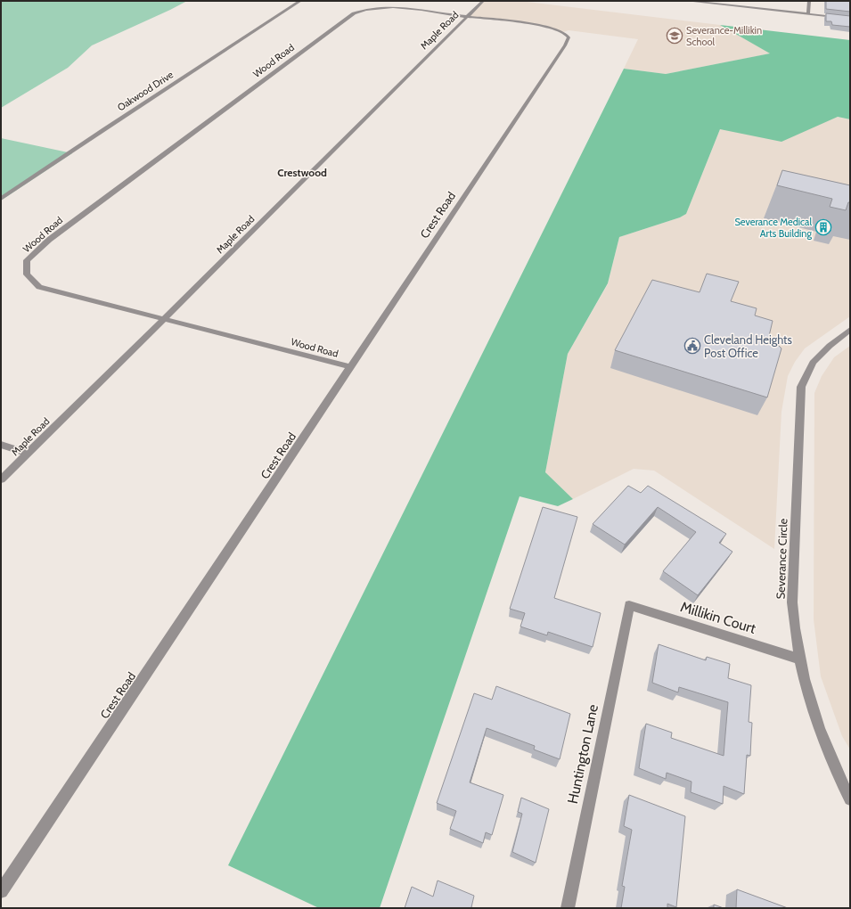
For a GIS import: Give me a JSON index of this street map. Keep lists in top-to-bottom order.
{
  "streets": {
    "street": [
      "Maple Road",
      "Wood Road",
      "Oakwood Drive",
      "Crest Road",
      "Severance Circle",
      "Millikin Court",
      "Huntington Lane"
    ]
  },
  "crossings": [
    ["Maple Road", "Wood Road"],
    ["Wood Road", "Crest Road"],
    ["Severance Circle", "Millikin Court"],
    ["Millikin Court", "Huntington Lane"]
  ],
  "districts": ["Crestwood"],
  "places": {
    "school or university": ["Severance-Millikin School"],
    "building": ["Severance Medical Arts Building"],
    "public building": ["Cleveland Heights Post Office"]
  }
}
